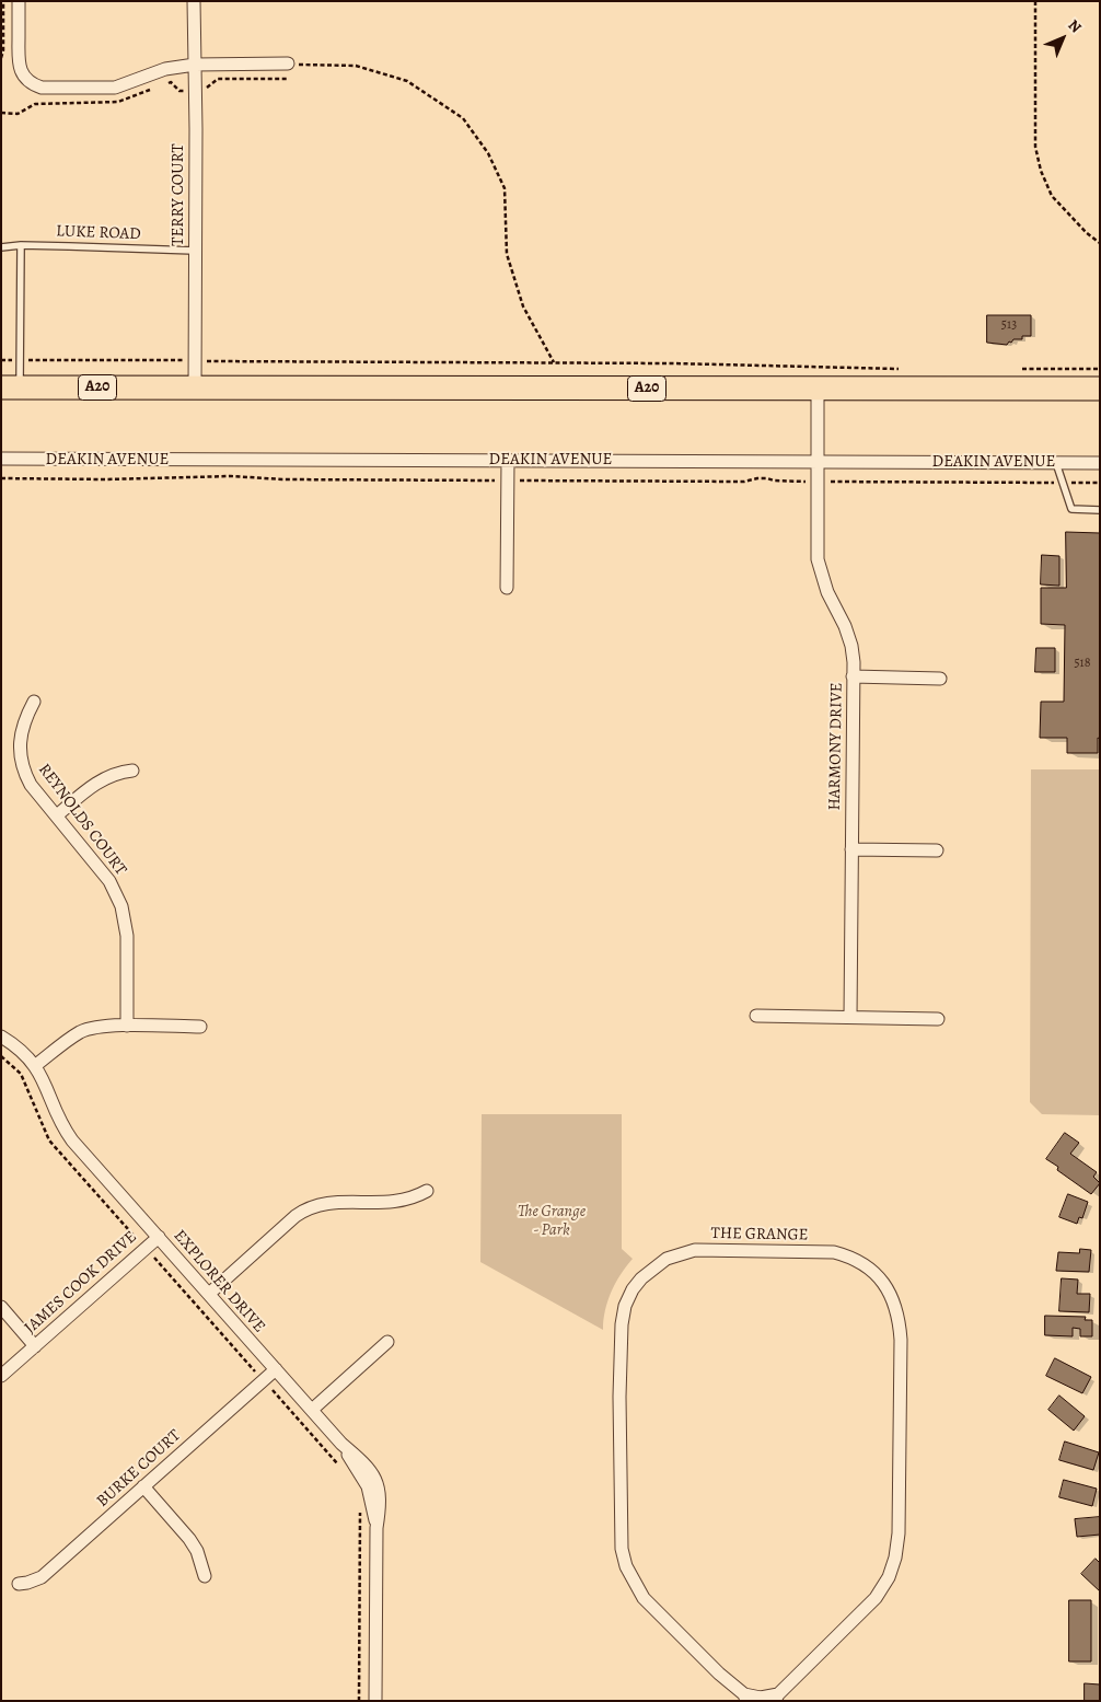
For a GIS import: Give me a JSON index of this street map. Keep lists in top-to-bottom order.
{
  "streets": {
    "highway": ["A20"],
    "street": [
      "TERRY COURT",
      "DEAKIN AVENUE",
      "HARMONY DRIVE",
      "REYNOLDS COURT",
      "THE GRANGE",
      "EXPLORER DRIVE",
      "JAMES COOK DRIVE",
      "BURKE COURT"
    ],
    "lane": ["LUKE ROAD"]
  },
  "crossings": [
    ["TERRY COURT", "LUKE ROAD"],
    ["TERRY COURT", "A20"],
    ["A20", "HARMONY DRIVE"],
    ["DEAKIN AVENUE", "HARMONY DRIVE"],
    ["EXPLORER DRIVE", "JAMES COOK DRIVE"],
    ["EXPLORER DRIVE", "BURKE COURT"]
  ],
  "parks": ["The Grange - Park"],
  "house_numbers": ["513", "518"],
  "north": "top right"
}
